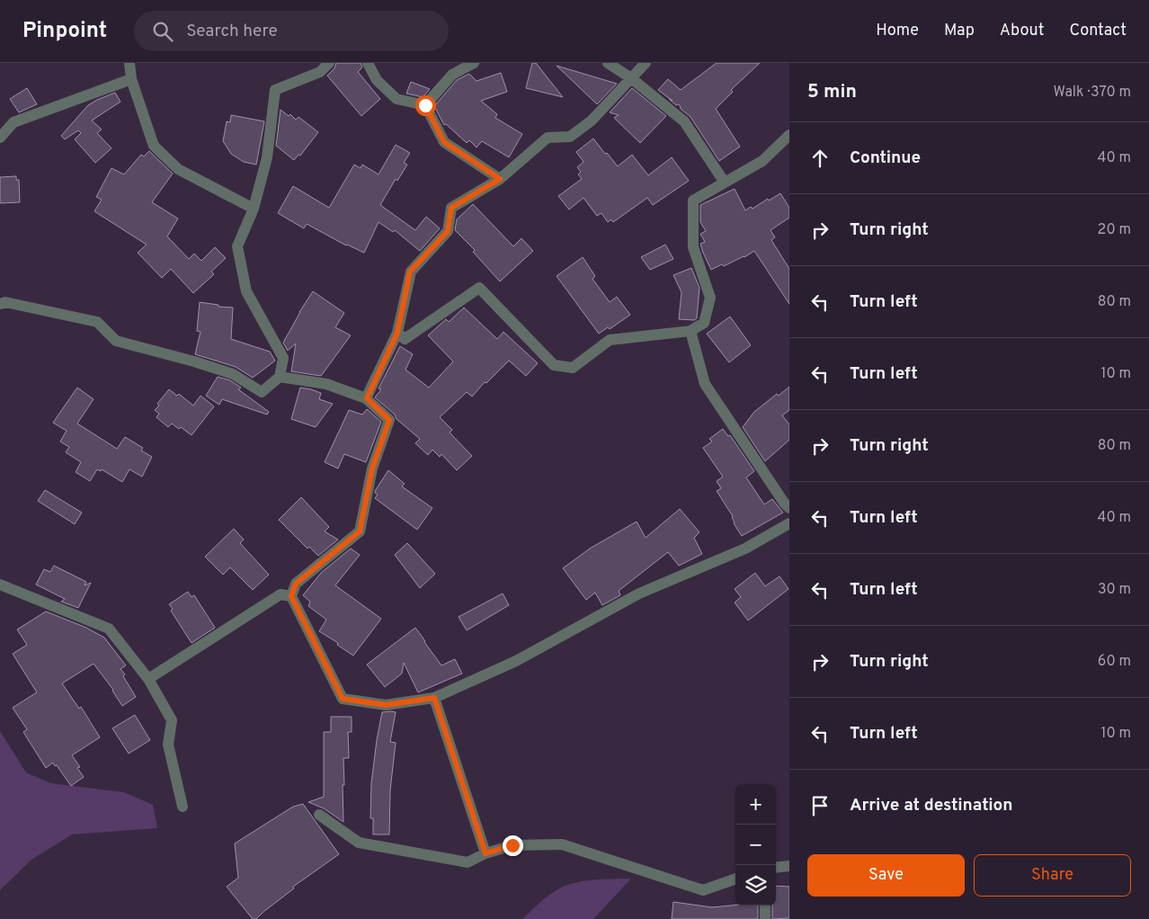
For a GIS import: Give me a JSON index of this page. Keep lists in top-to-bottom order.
{
  "page": {
    "header": "Pinpoint",
    "search": "Search here",
    "nav": [
      "Home",
      "Map",
      "About",
      "Contact"
    ],
    "heading": ["5 min", "Walk · 370 m"],
    "list": [
      ["Continue", "40 m"],
      ["Turn right", "20 m"],
      ["Turn left", "80 m"],
      ["Turn left", "10 m"],
      ["Turn right", "80 m"],
      ["Turn left", "40 m"],
      ["Turn left", "30 m"],
      ["Turn right", "60 m"],
      ["Turn left", "10 m"],
      "Arrive at destination"
    ],
    "map_buttons": ["+", "−"],
    "buttons": ["Save", "Share"]
  }
}
